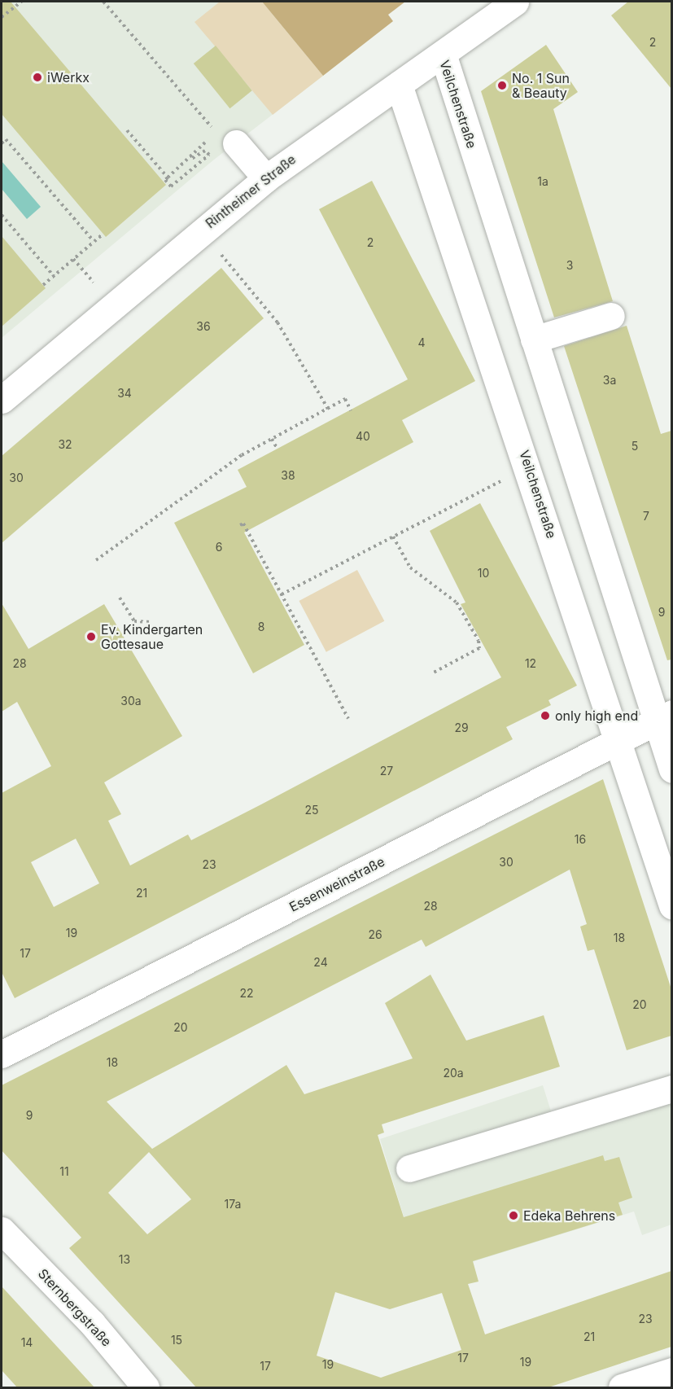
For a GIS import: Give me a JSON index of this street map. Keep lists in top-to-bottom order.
{
  "streets": {
    "street": [
      "Veilchenstraße",
      "Rintheimer Straße",
      "Essenweinstraße",
      "Sternbergstraße"
    ]
  },
  "crossings": [
    ["Veilchenstraße", "Rintheimer Straße"],
    ["Veilchenstraße", "Essenweinstraße"]
  ],
  "places": [
    "iWerkx",
    "No. 1 Sun & Beauty",
    "Ev. Kindergarten Gottesaue",
    "only high end",
    "Edeka Behrens"
  ],
  "house_numbers": [
    "2",
    "1a",
    "2",
    "3",
    "36",
    "4",
    "3a",
    "34",
    "40",
    "32",
    "5",
    "38",
    "30",
    "7",
    "6",
    "10",
    "9",
    "8",
    "28",
    "12",
    "30a",
    "29",
    "27",
    "25",
    "16",
    "30",
    "23",
    "21",
    "28",
    "19",
    "26",
    "18",
    "17",
    "24",
    "22",
    "20",
    "20",
    "18",
    "20a",
    "9",
    "11",
    "17a",
    "13",
    "23",
    "21",
    "15",
    "14",
    "17",
    "19",
    "19",
    "17"
  ]
}
